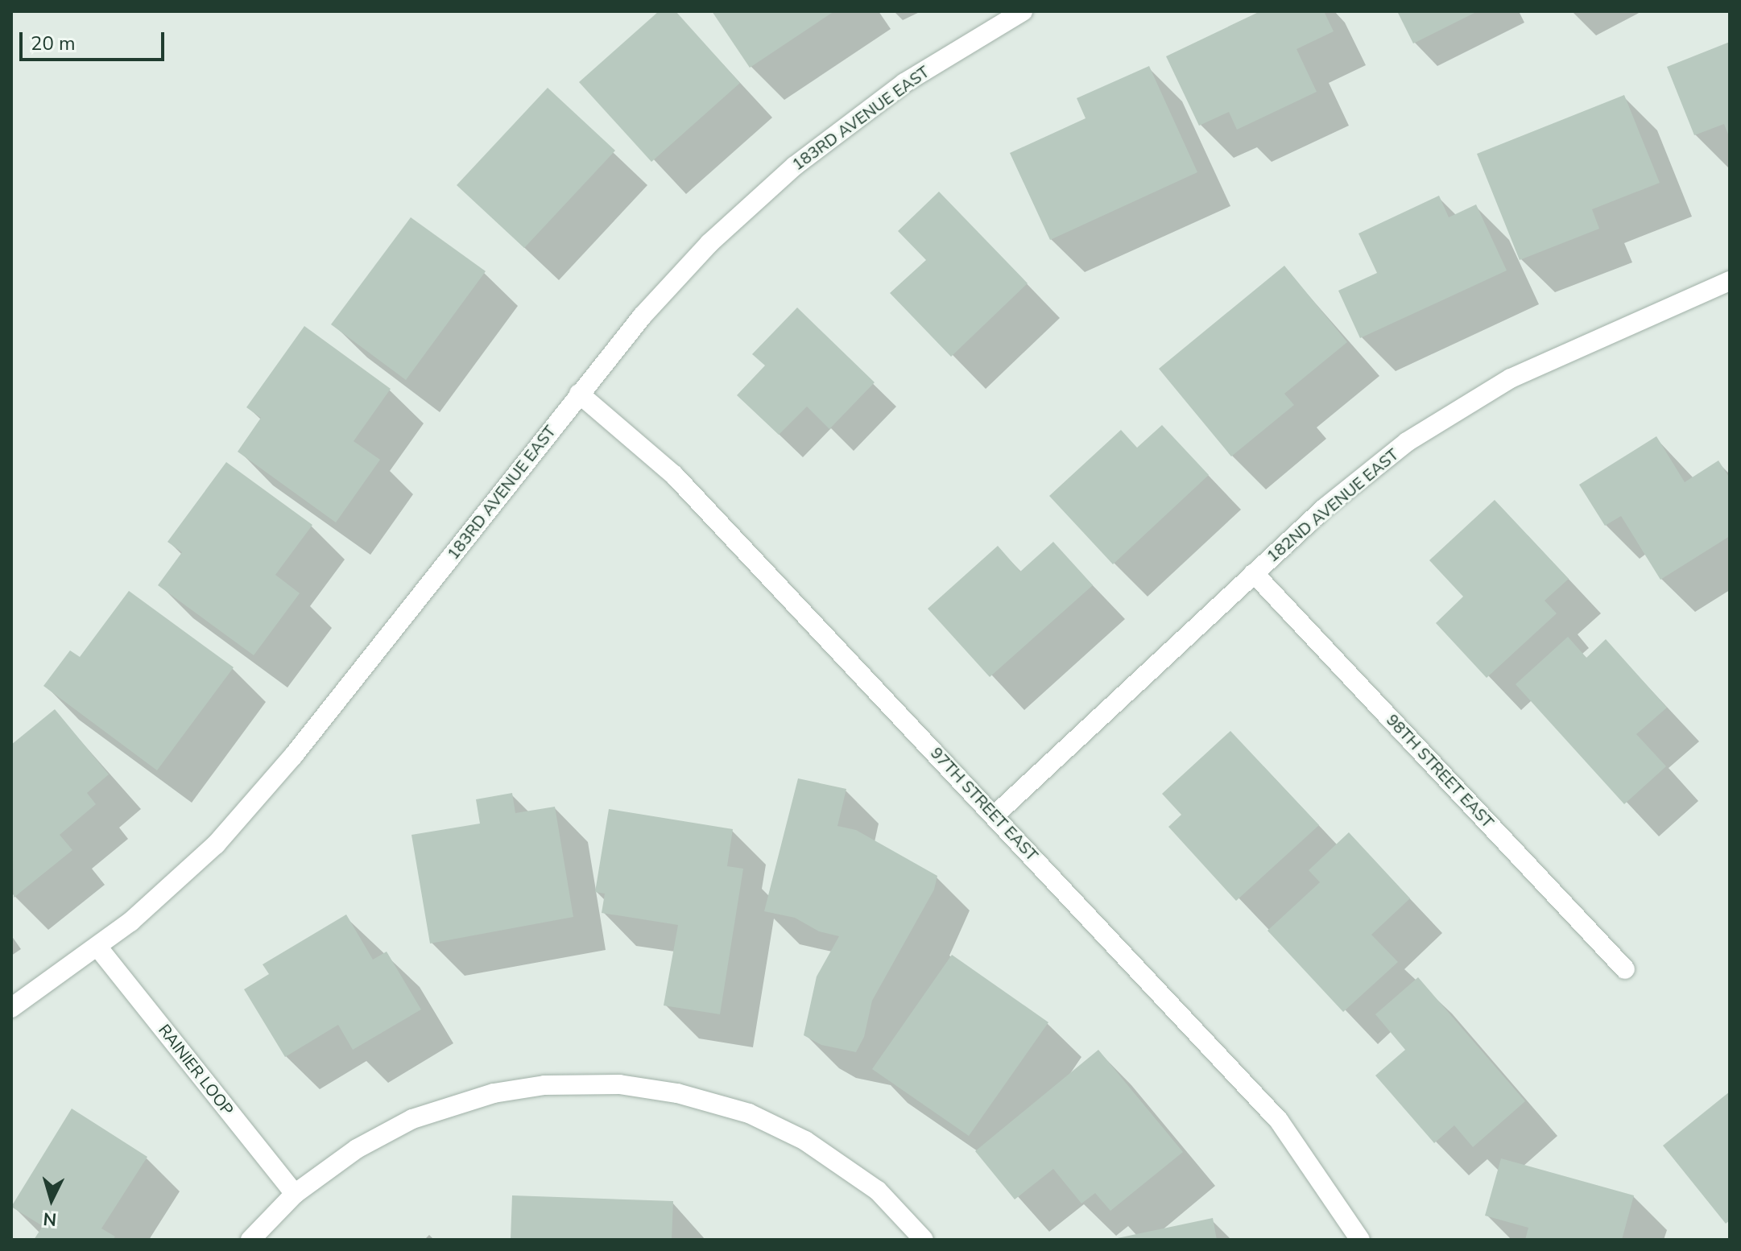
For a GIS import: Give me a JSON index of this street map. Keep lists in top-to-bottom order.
{
  "streets": {
    "street": [
      "183RD AVENUE EAST",
      "182ND AVENUE EAST",
      "98TH STREET EAST",
      "97TH STREET EAST",
      "RAINIER LOOP"
    ]
  },
  "crossings": [
    ["183RD AVENUE EAST", "97TH STREET EAST"],
    ["183RD AVENUE EAST", "RAINIER LOOP"],
    ["182ND AVENUE EAST", "98TH STREET EAST"],
    ["182ND AVENUE EAST", "97TH STREET EAST"]
  ],
  "scale_bar": "20 m",
  "north": "bottom"
}
